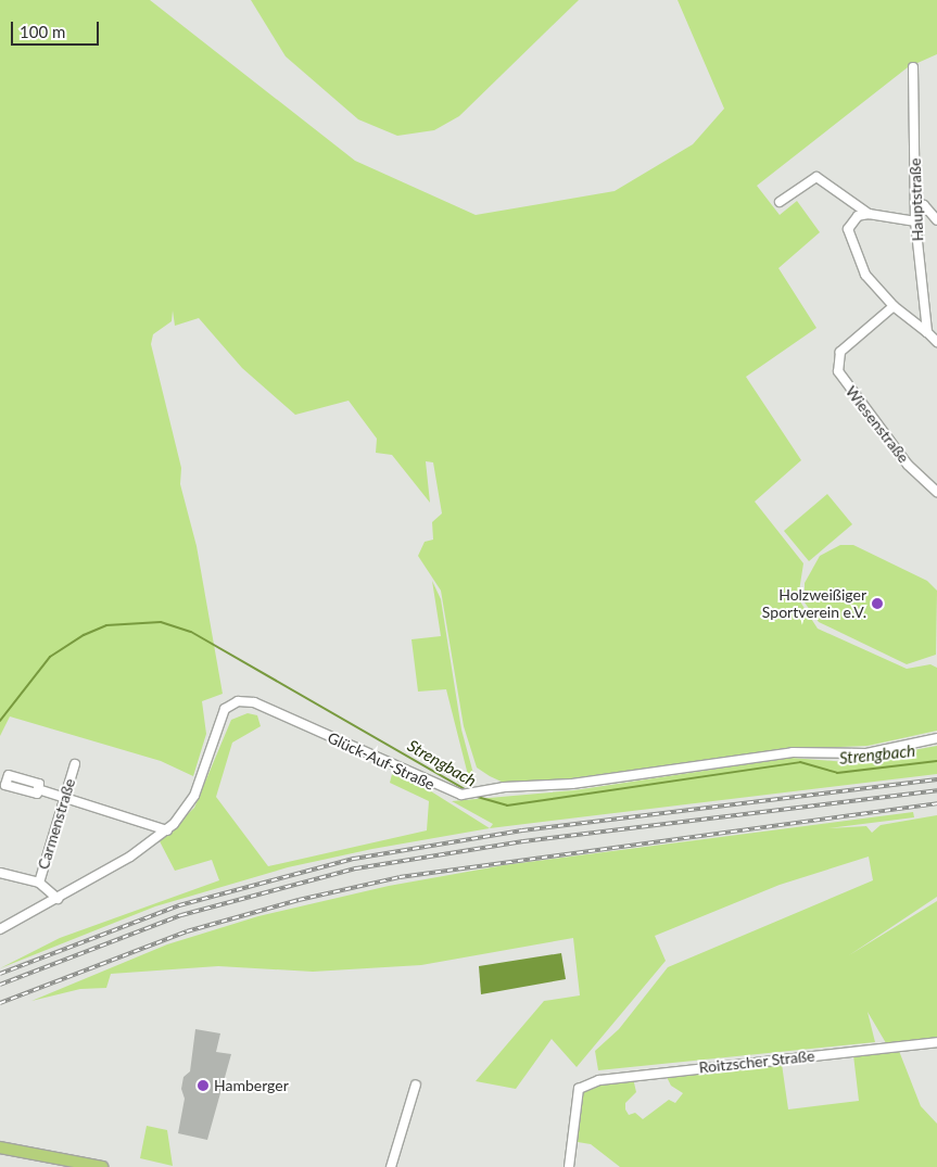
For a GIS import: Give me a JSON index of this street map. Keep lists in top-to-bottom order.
{
  "streets": {
    "street": [
      "Hauptstraße",
      "Wiesenstraße",
      "Glück-Auf-Straße",
      "Carmenstraße",
      "Roitzscher Straße"
    ]
  },
  "water": ["Strengbach"],
  "places": ["Holzweißiger Sportverein e.V.", "Hamberger"],
  "scale_bar": "100 m"
}
